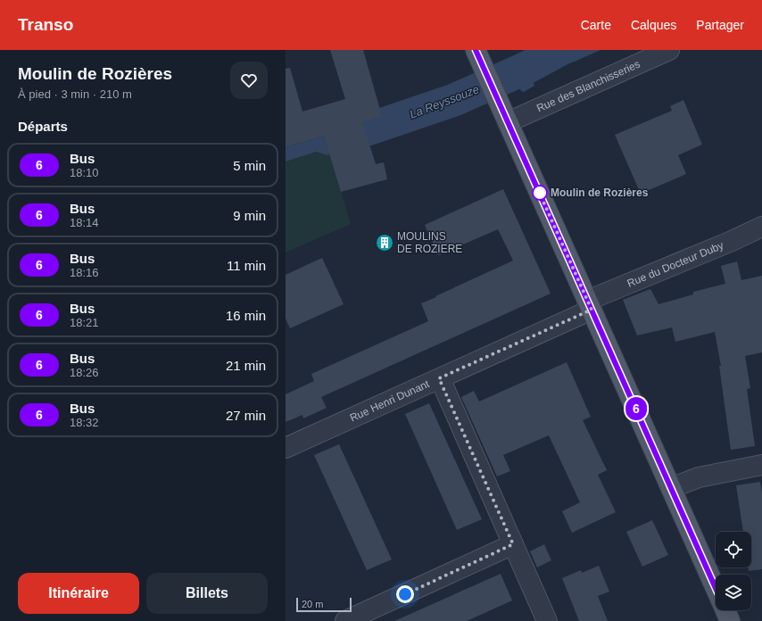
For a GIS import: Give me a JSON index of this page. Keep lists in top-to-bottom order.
{
  "streets": {
    "street": ["Rue des Blanchisseries", "Rue du Docteur Duby", "Rue Henri Dunant"]
  },
  "crossings": [
    ["Rue du Docteur Duby", "Rue Henri Dunant"]
  ],
  "water": ["La Reyssouze"],
  "places": {
    "other": ["Moulin de Rozières"],
    "building": ["MOULINS DE ROZIERE"]
  },
  "lines": ["bus line 6"],
  "scale_bar": "20 m",
  "page": {
    "header": "Transo",
    "nav": ["Carte", "Calques", "Partager"],
    "heading": [
      ["Moulin de Rozières", "À pied · 3 min · 210 m"],
      "Départs"
    ],
    "on_map": "6",
    "list": [
      {
        "mark": "6",
        "name": "Bus",
        "note": "18:10",
        "value": "5 min"
      },
      {
        "mark": "6",
        "name": "Bus",
        "note": "18:14",
        "value": "9 min"
      },
      {
        "mark": "6",
        "name": "Bus",
        "note": "18:16",
        "value": "11 min"
      },
      {
        "mark": "6",
        "name": "Bus",
        "note": "18:21",
        "value": "16 min"
      },
      {
        "mark": "6",
        "name": "Bus",
        "note": "18:26",
        "value": "21 min"
      },
      {
        "mark": "6",
        "name": "Bus",
        "note": "18:32",
        "value": "27 min"
      }
    ],
    "buttons": ["Itinéraire", "Billets"],
    "scale": "20 m"
  }
}
